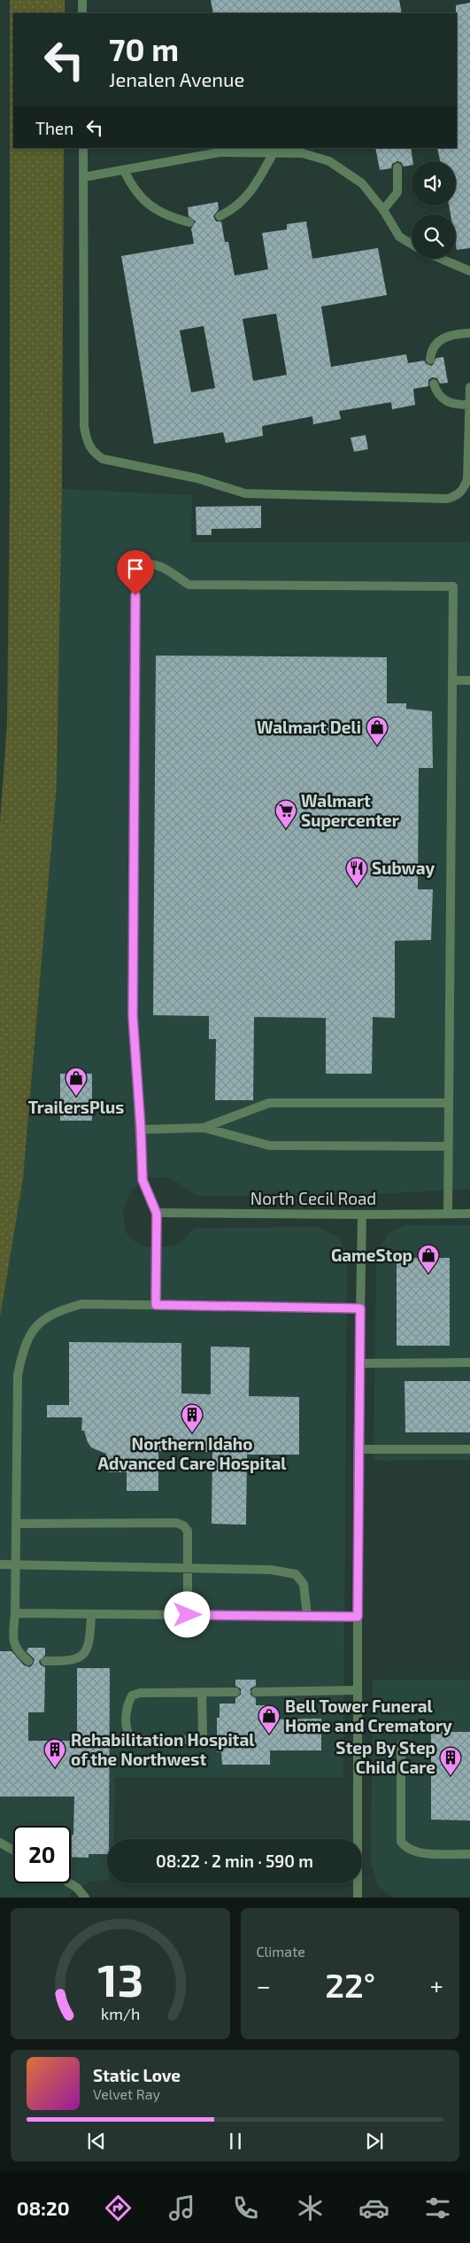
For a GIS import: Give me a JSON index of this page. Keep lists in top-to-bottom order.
{
  "streets": {
    "street": ["North Cecil Road"]
  },
  "places": {
    "shop": [
      "Walmart Deli",
      "TrailersPlus",
      "GameStop",
      "Bell Tower Funeral Home and Crematory"
    ],
    "supermarket": ["Walmart Supercenter"],
    "restaurant": ["Subway"],
    "building": ["Northern Idaho Advanced Care Hospital", "Rehabilitation Hospital of the Northwest", "Step By Step Child Care"]
  },
  "page": {
    "turn": ["70 m", "Jenalen Avenue"],
    "then": "Then",
    "limit": "20",
    "trip": "08:22 · 2 min · 590 m",
    "tile": "Climate",
    "heat": ["−", "22°", "+"],
    "song": ["Static Love", "Velvet Ray"],
    "tabs": "08:20",
    "gauge": ["13", "km/h"]
  }
}
